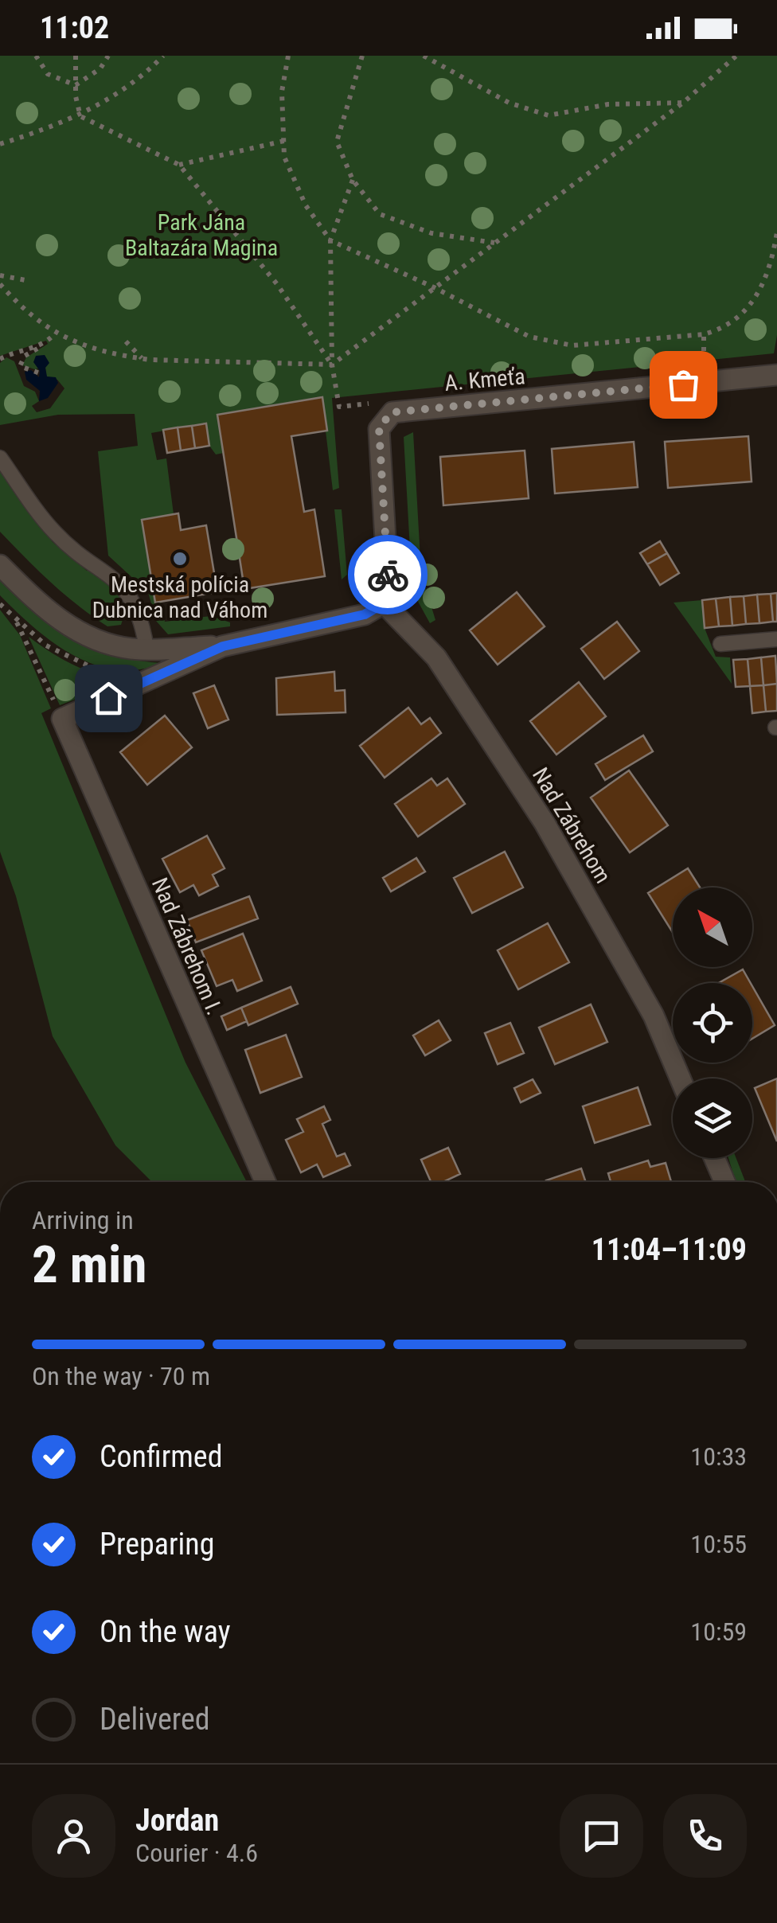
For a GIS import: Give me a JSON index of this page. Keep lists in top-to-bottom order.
{
  "streets": {
    "street": ["A. Kmeťa", "Nad Zábrehom", "Nad Zábrehom I."]
  },
  "crossings": [
    ["A. Kmeťa", "Nad Zábrehom"]
  ],
  "parks": ["Park Jána Baltazára Magina"],
  "places": ["Mestská polícia Dubnica nad Váhom"],
  "north": "top left",
  "page": {
    "status": "11:02",
    "heading": ["2 min", "Arriving in", "11:04–11:09"],
    "panel": ["Jordan", "Courier · 4.6"],
    "bar": "On the way · 70 m",
    "list": [
      ["Confirmed", "10:33"],
      ["Preparing", "10:55"],
      ["On the way", "10:59"],
      "Delivered"
    ]
  }
}
